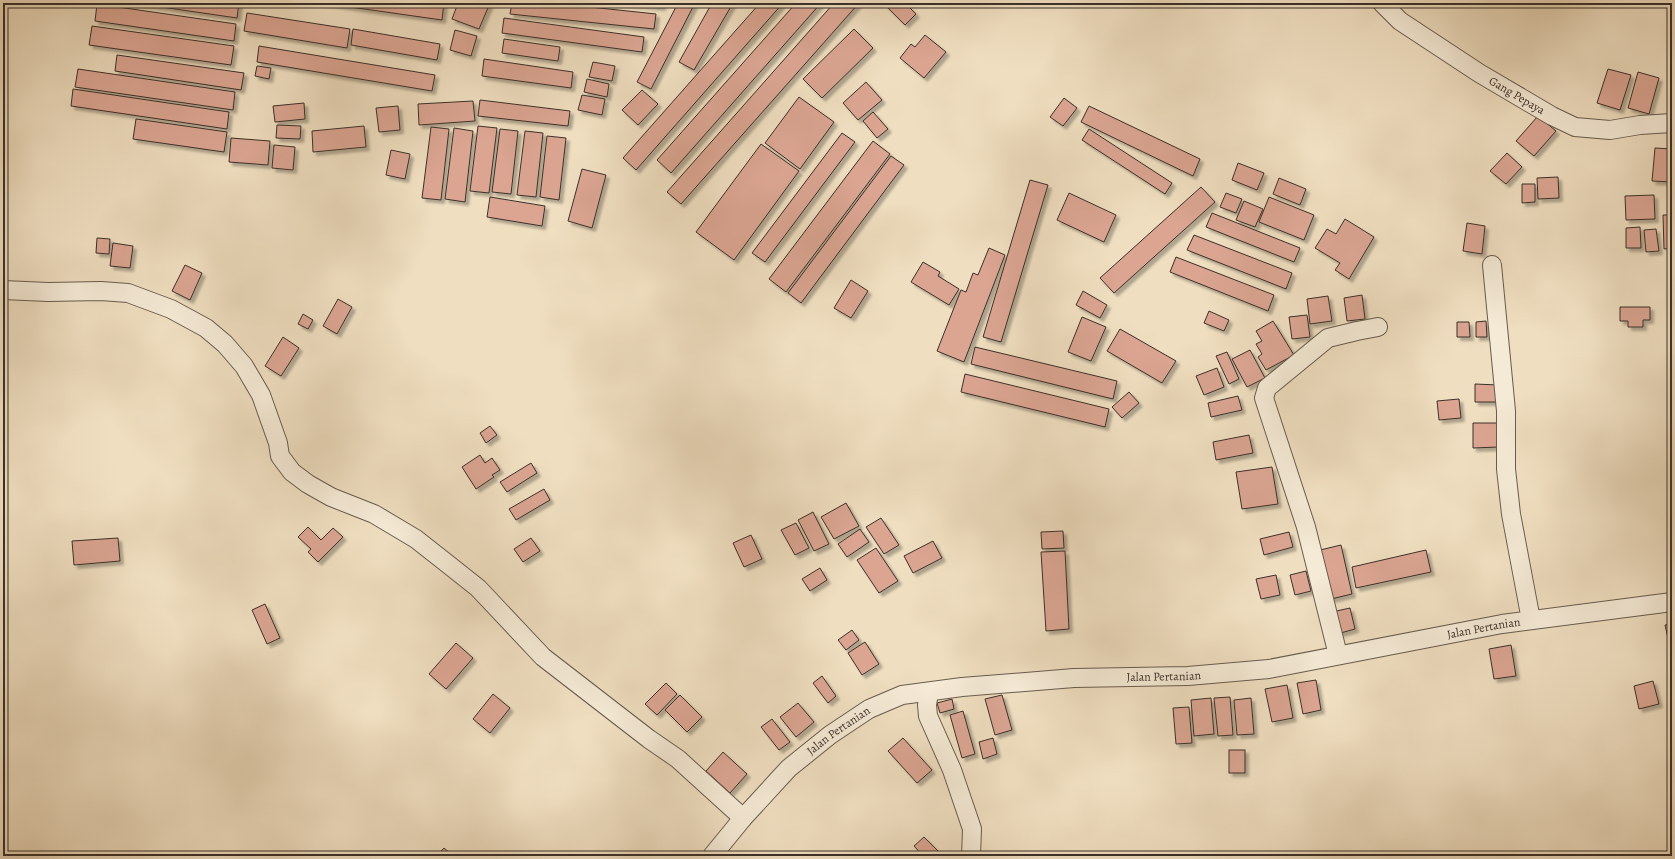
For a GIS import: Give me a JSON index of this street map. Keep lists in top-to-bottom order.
{
  "streets": {
    "street": ["Gang Pepaya", "Jalan Pertanian"]
  }
}
